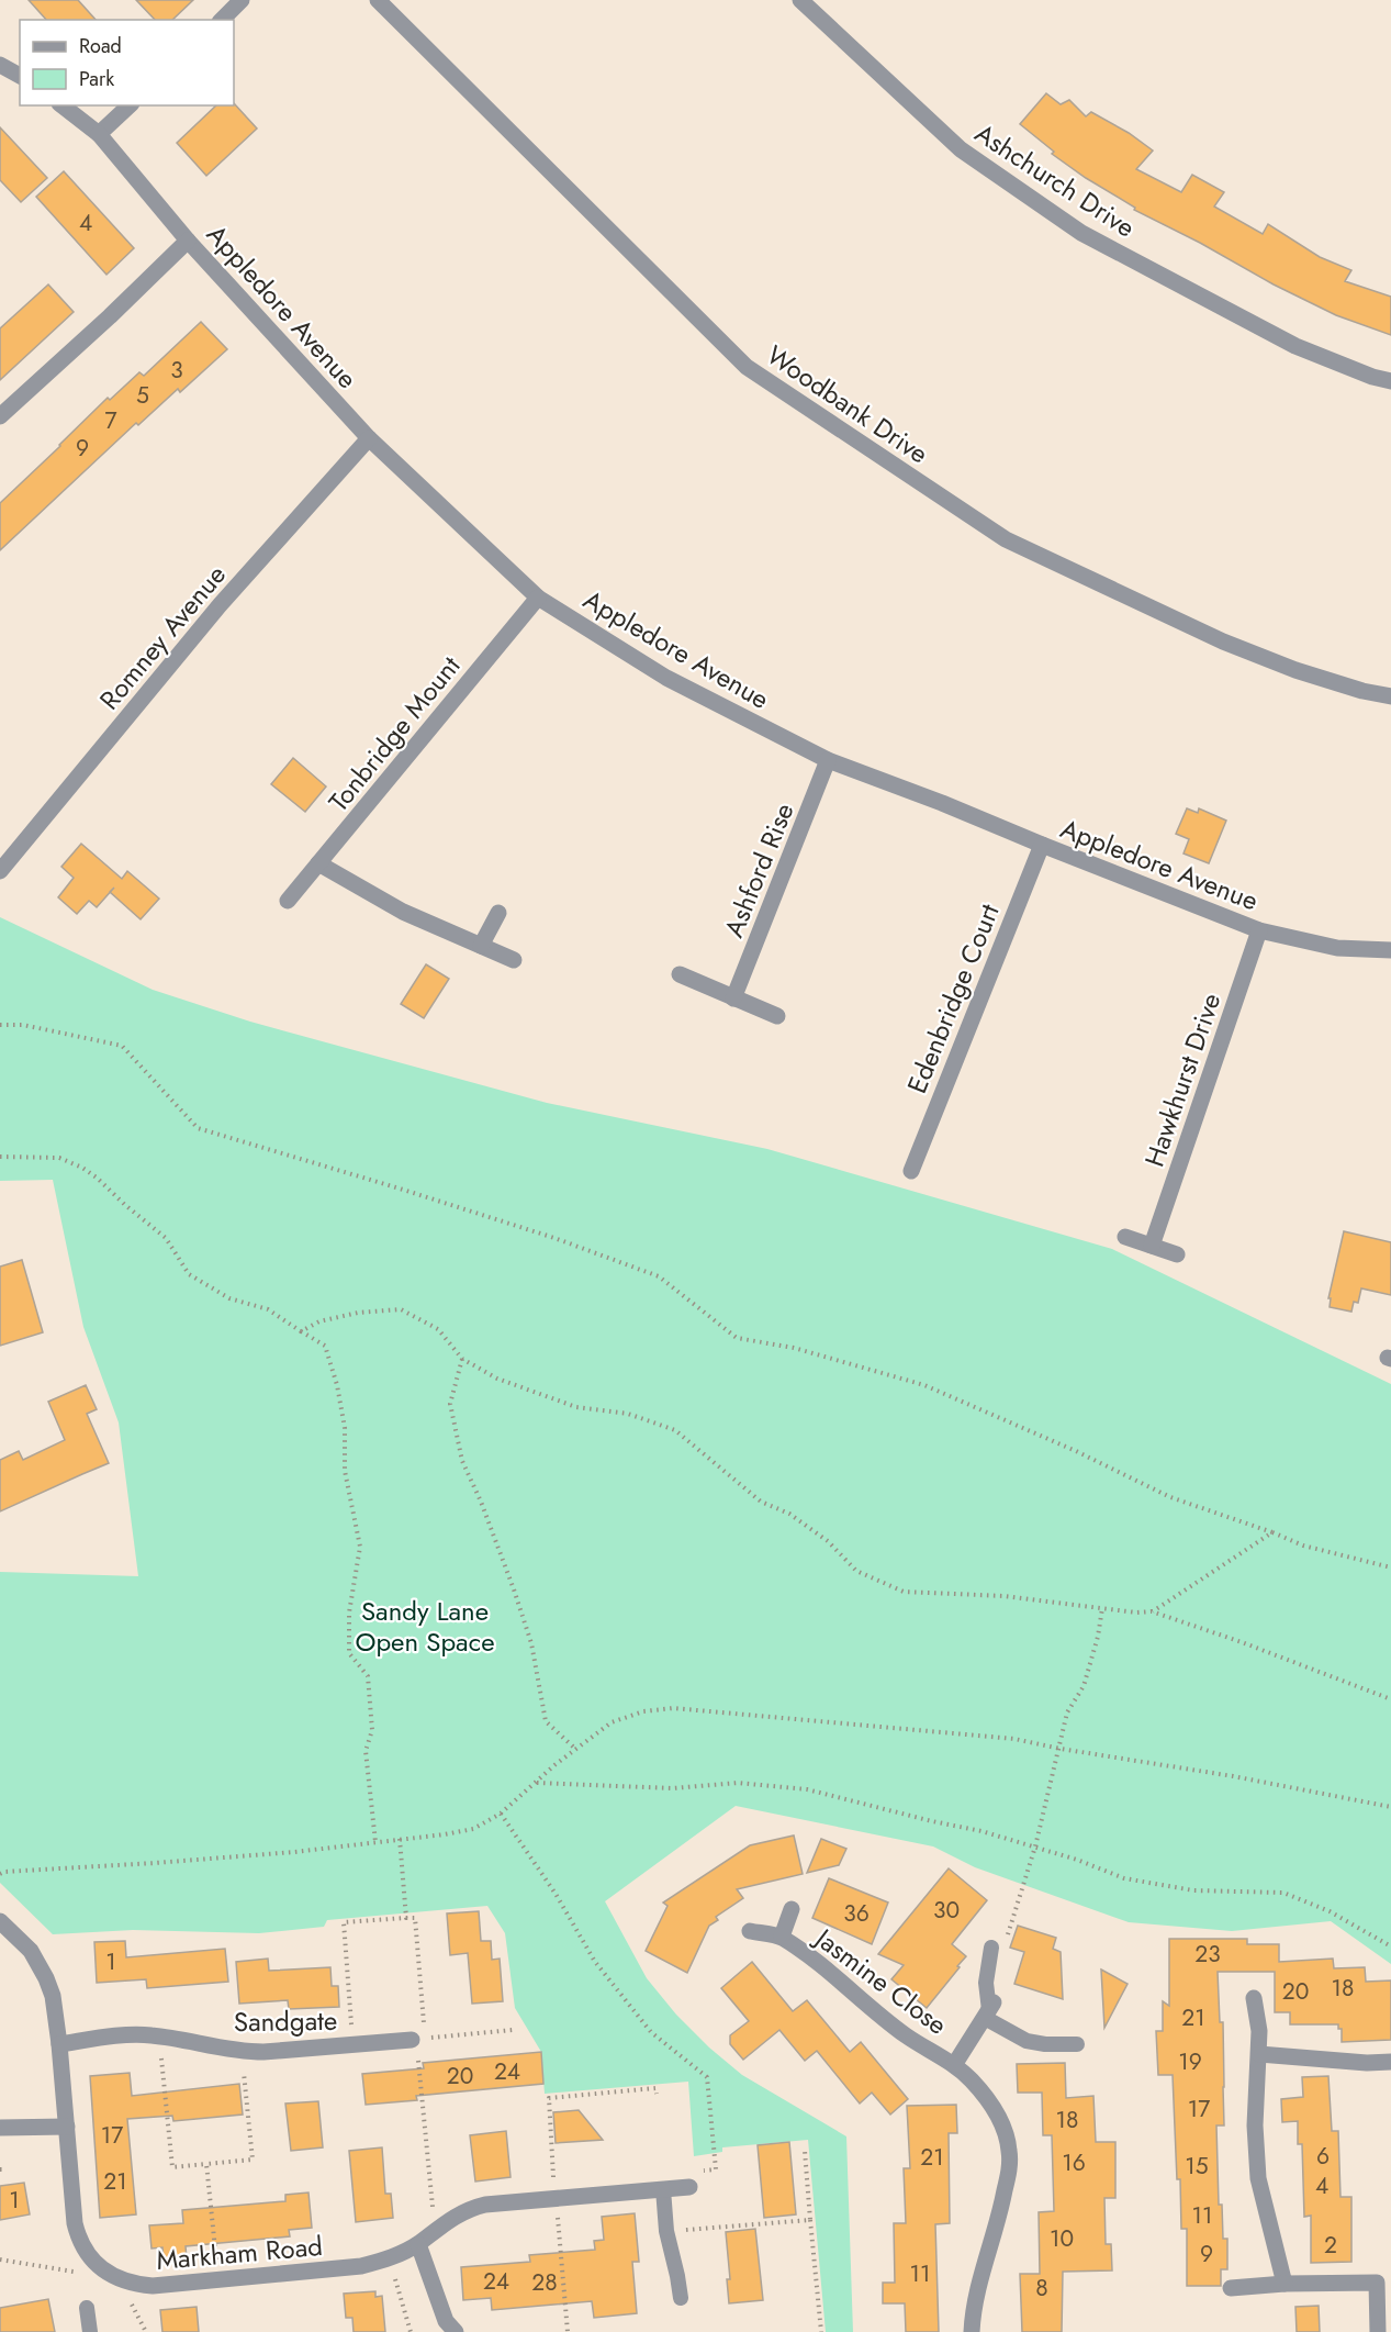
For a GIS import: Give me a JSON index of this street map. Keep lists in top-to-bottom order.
{
  "streets": {
    "street": [
      "Ashchurch Drive",
      "Appledore Avenue",
      "Woodbank Drive",
      "Romney Avenue",
      "Tonbridge Mount",
      "Ashford Rise",
      "Edenbridge Court",
      "Hawkhurst Drive",
      "Jasmine Close",
      "Sandgate",
      "Markham Road"
    ]
  },
  "crossings": [
    ["Appledore Avenue", "Romney Avenue"],
    ["Appledore Avenue", "Tonbridge Mount"],
    ["Appledore Avenue", "Ashford Rise"],
    ["Appledore Avenue", "Edenbridge Court"],
    ["Appledore Avenue", "Hawkhurst Drive"],
    ["Sandgate", "Markham Road"]
  ],
  "parks": ["Sandy Lane Open Space"],
  "house_numbers": [
    "4",
    "3",
    "5",
    "7",
    "9",
    "30",
    "36",
    "23",
    "1",
    "18",
    "20",
    "21",
    "19",
    "24",
    "20",
    "17",
    "18",
    "17",
    "6",
    "21",
    "16",
    "15",
    "21",
    "4",
    "1",
    "11",
    "10",
    "2",
    "9",
    "11",
    "24",
    "28",
    "8"
  ],
  "legend": ["Road", "Park"]
}
